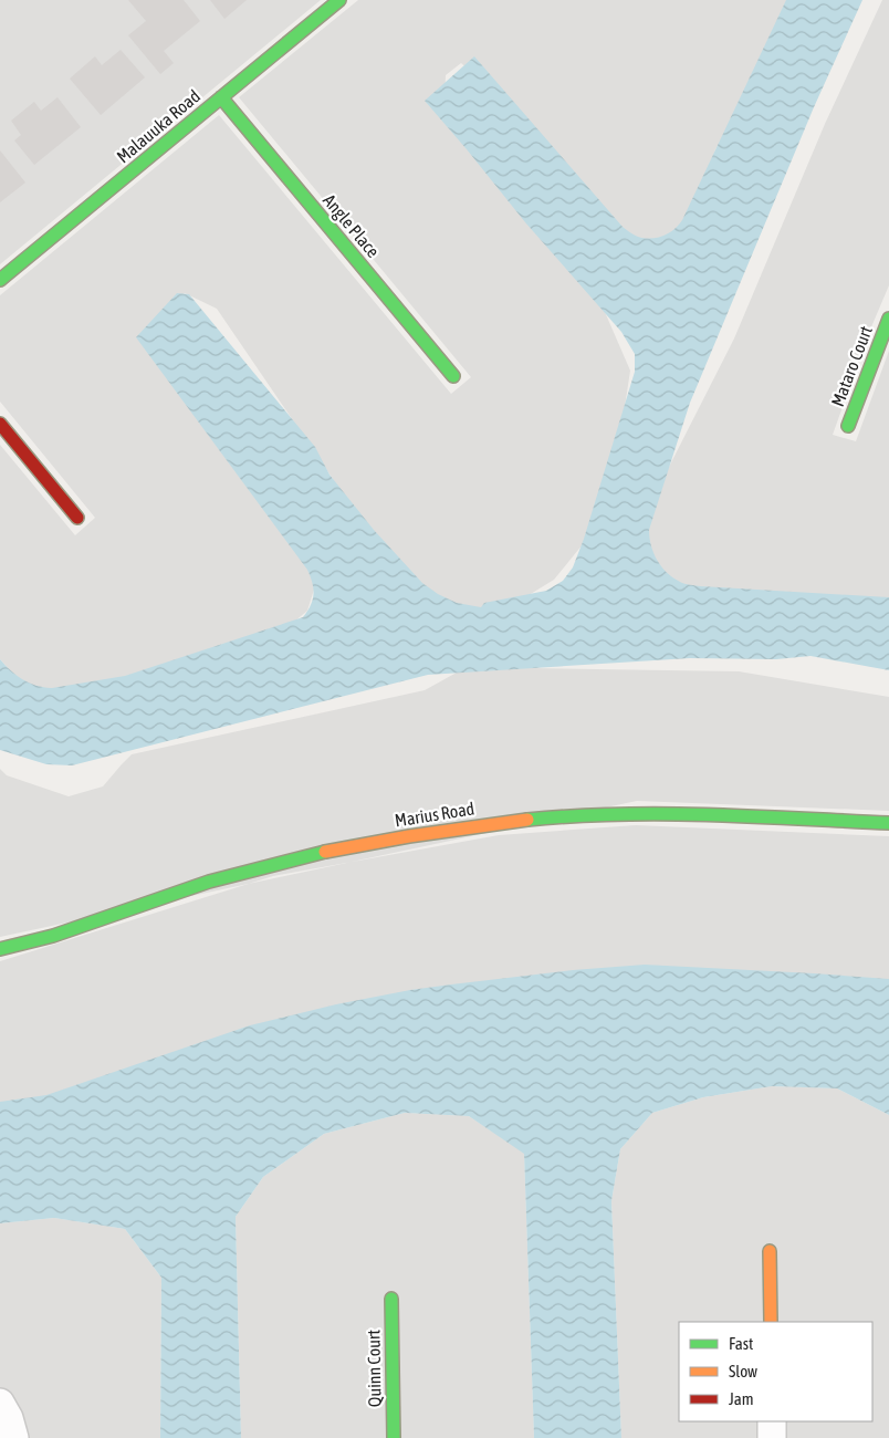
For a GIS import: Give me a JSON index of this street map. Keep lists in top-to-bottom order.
{
  "streets": {
    "street": [
      "Malauuka Road",
      "Angle Place",
      "Mataro Court",
      "Marius Road",
      "Quinn Court"
    ]
  },
  "crossings": [
    ["Malauuka Road", "Angle Place"]
  ],
  "legend": ["Fast", "Slow", "Jam"]
}
